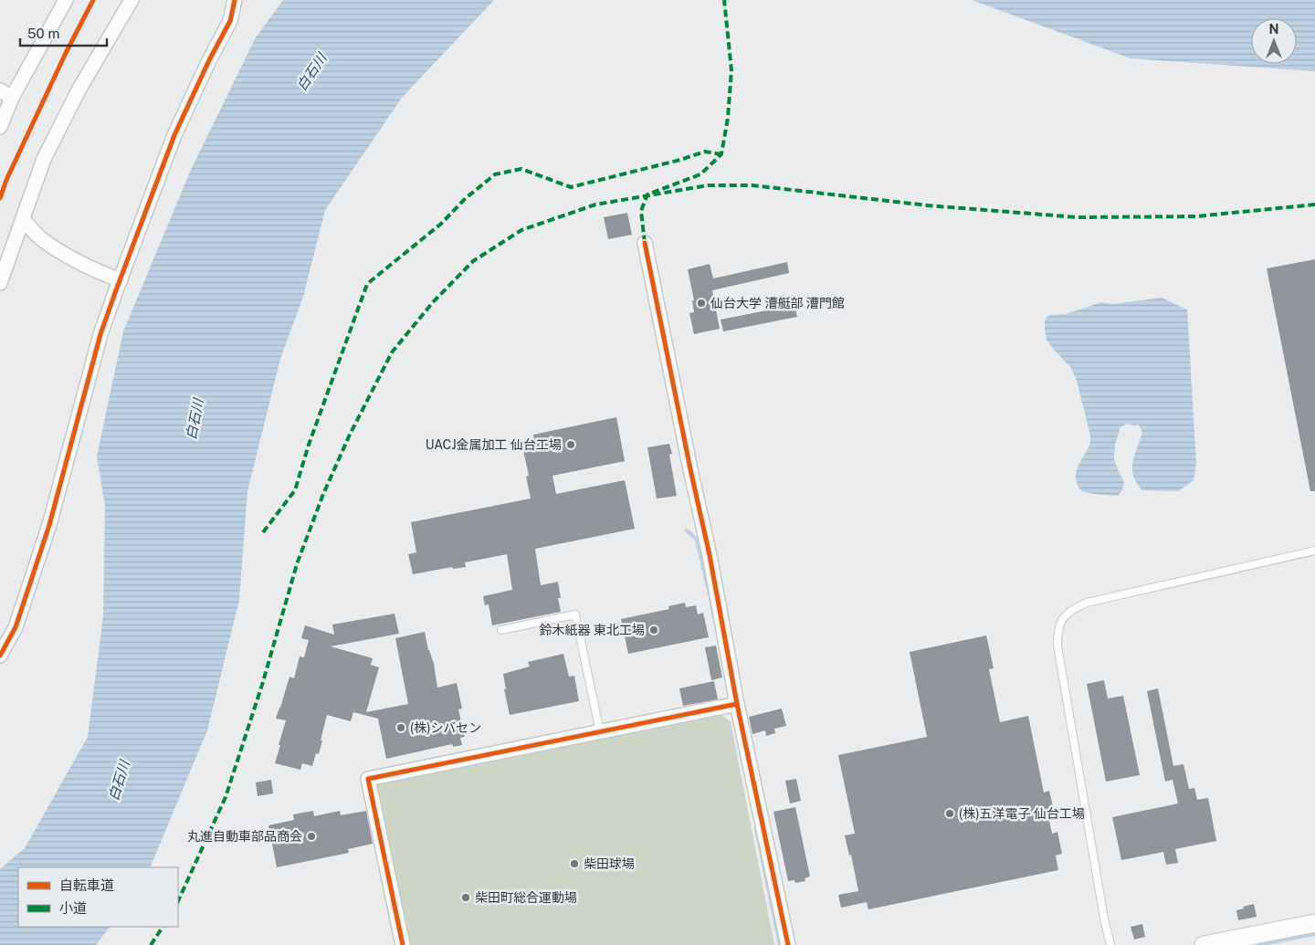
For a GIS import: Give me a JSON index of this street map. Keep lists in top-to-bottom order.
{
  "water": ["白石川"],
  "places": [
    "仙台大学 漕艇部 漕門館",
    "UACJ金属加工 仙台工場",
    "鈴木紙器 東北工場",
    "(株)シバセン",
    "(株)五洋電子 仙台工場",
    "丸進自動車部品商会",
    "柴田球場",
    "柴田町総合運動場"
  ],
  "legend": ["自転車道", "小道"],
  "scale_bar": "50 m",
  "north": "top"
}
